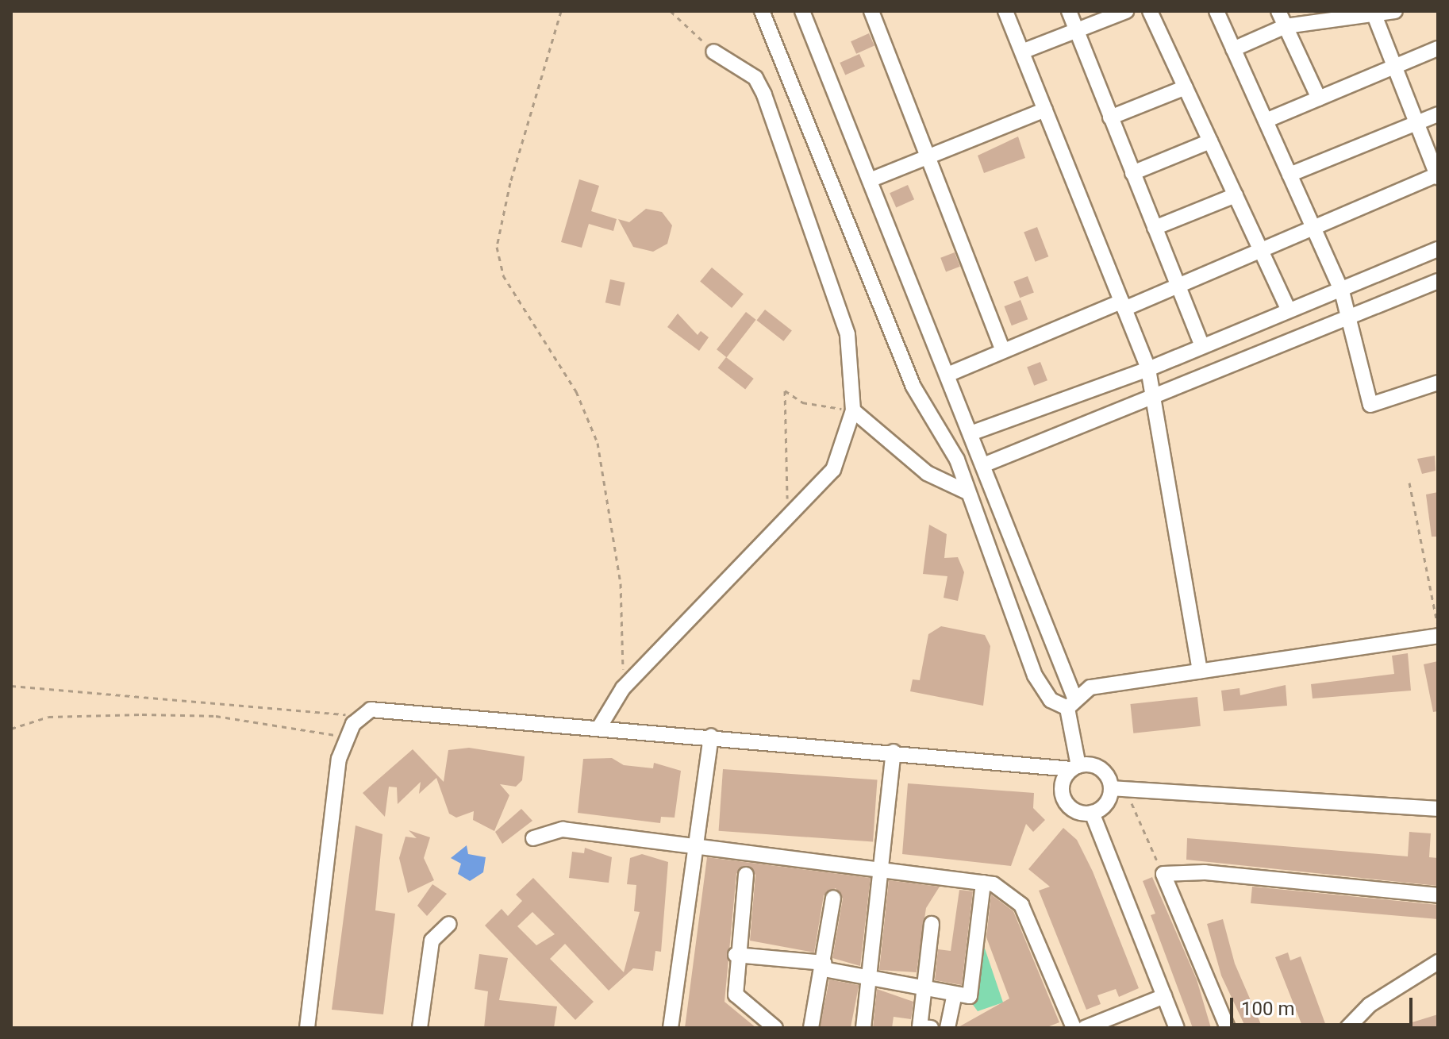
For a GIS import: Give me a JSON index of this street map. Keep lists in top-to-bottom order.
{
  "scale_bar": "100 m"
}
